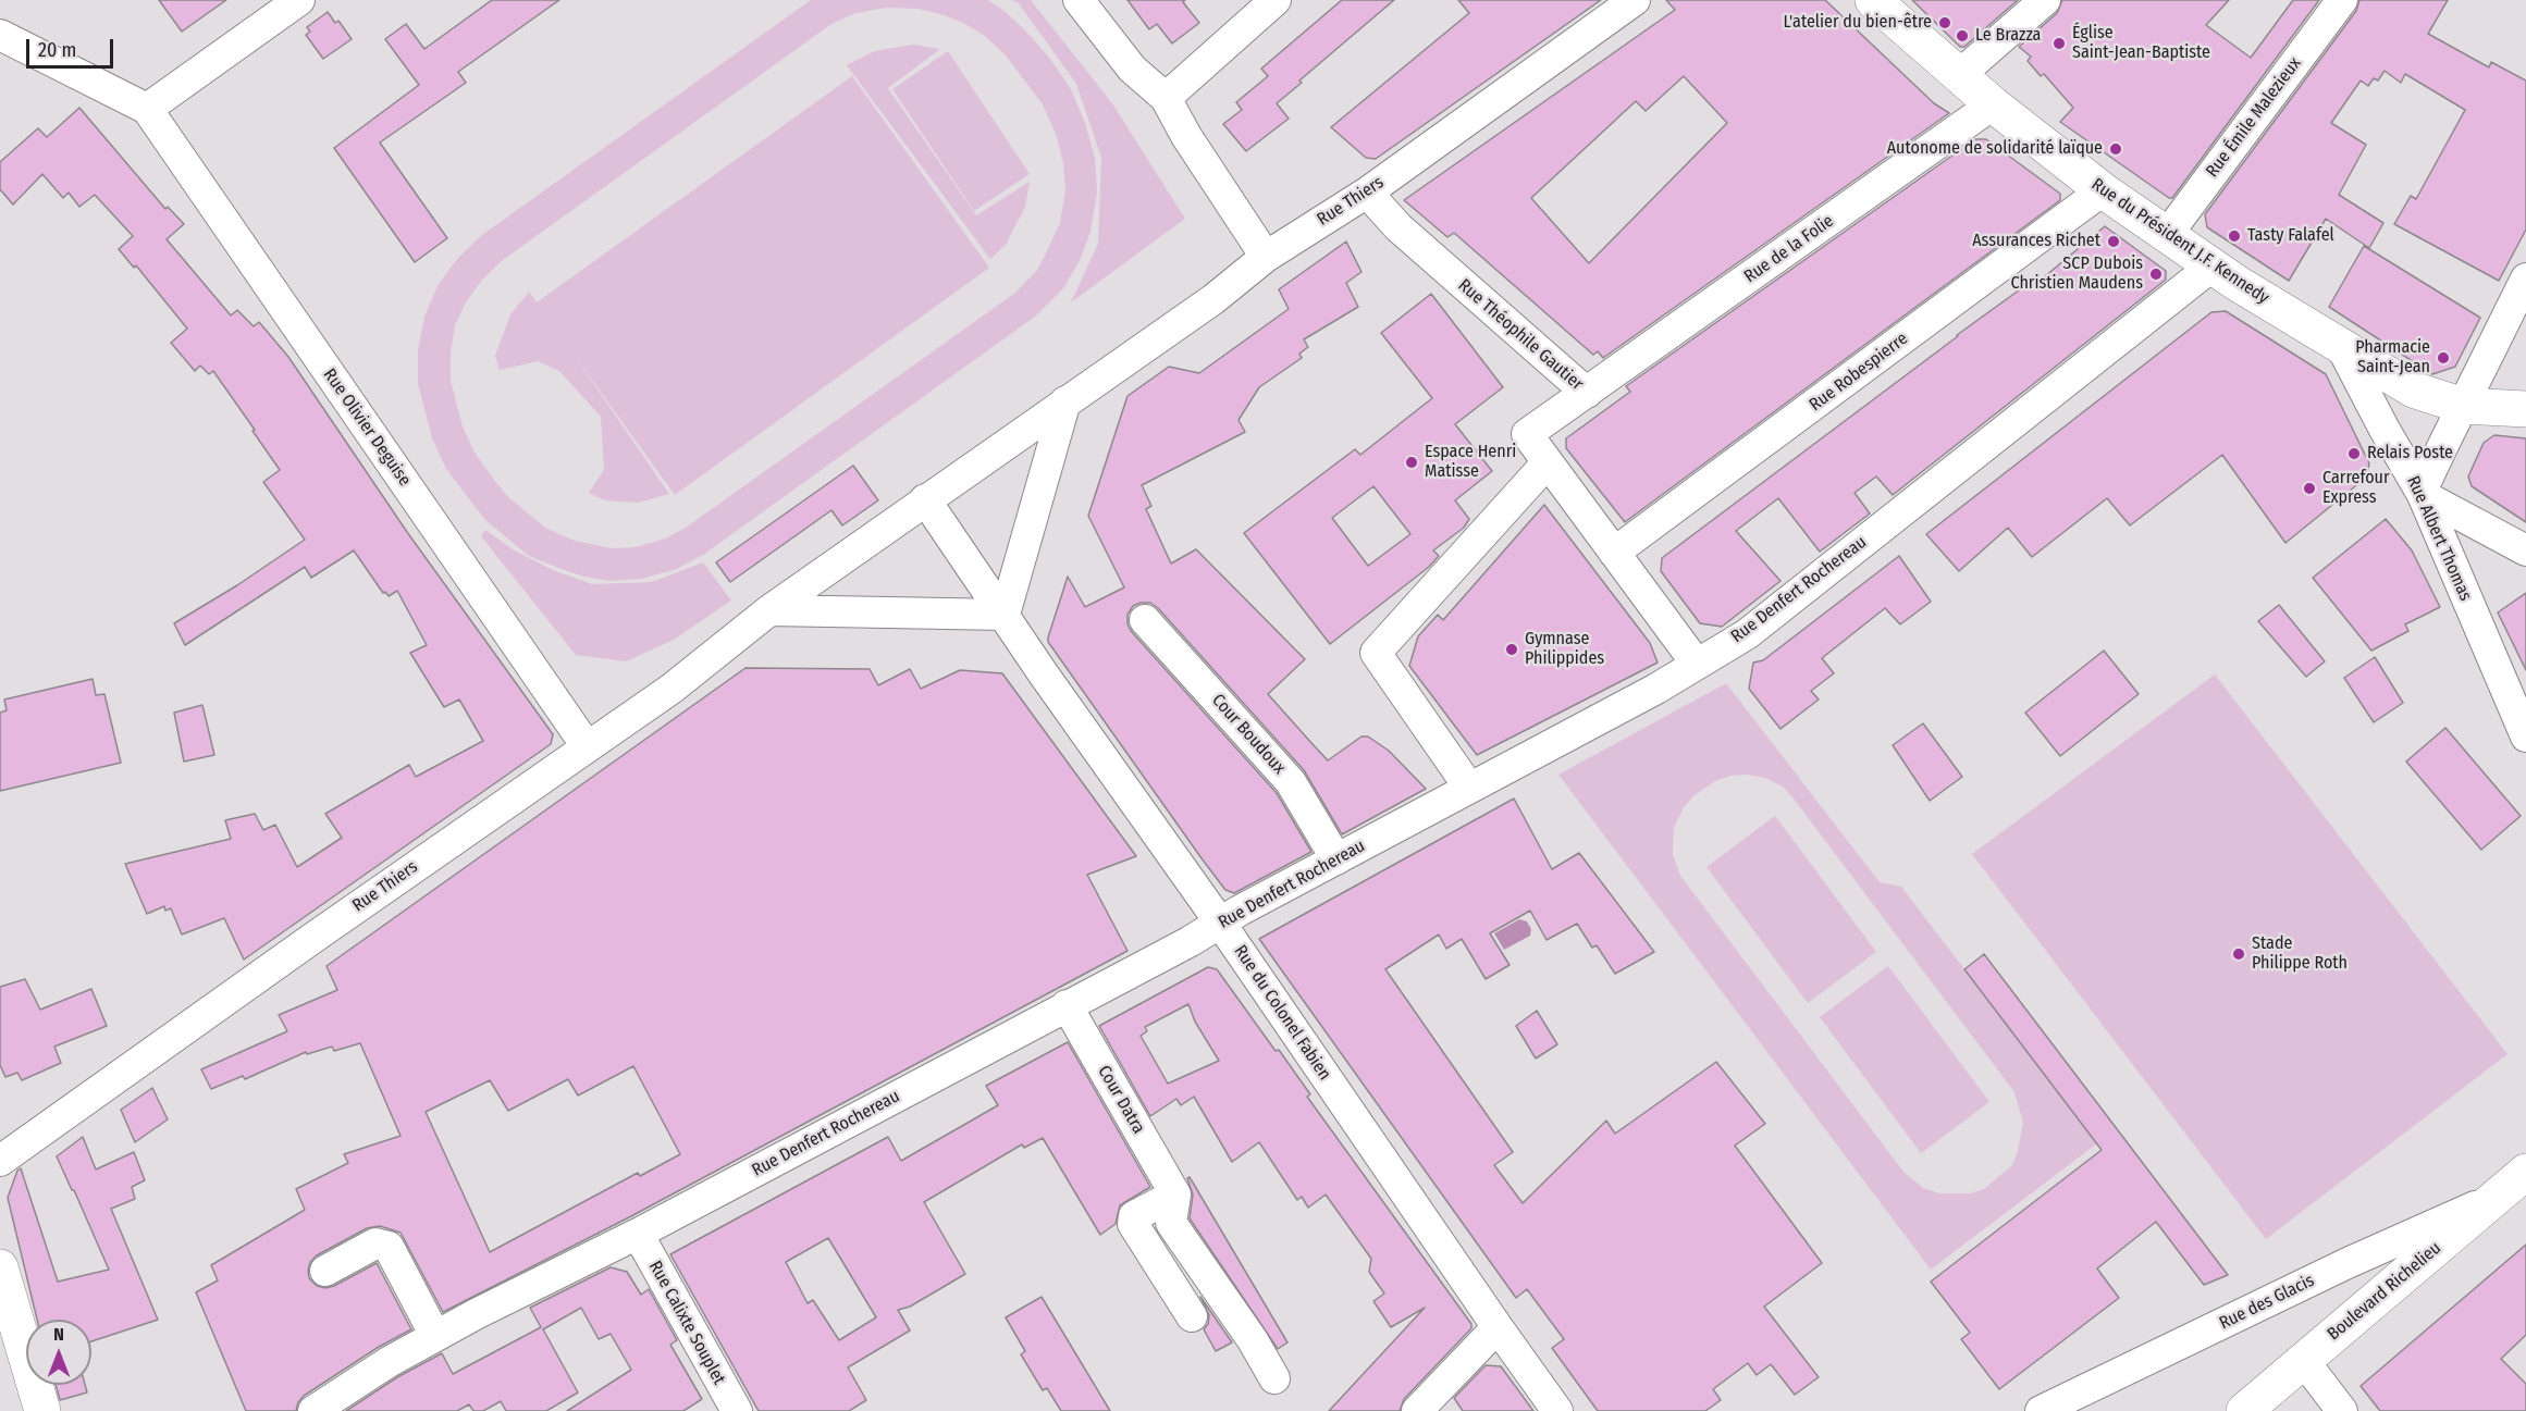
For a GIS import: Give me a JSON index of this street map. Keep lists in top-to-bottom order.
{
  "streets": {
    "main road": ["Rue du Président J.F. Kennedy", "Boulevard Richelieu"],
    "street": [
      "Rue Émile Malezieux",
      "Rue Thiers",
      "Rue de la Folie",
      "Rue Théophile Gautier",
      "Rue Robespierre",
      "Rue Olivier Deguise",
      "Rue Albert Thomas",
      "Rue Denfert Rochereau",
      "Cour Boudoux",
      "Rue du Colonel Fabien",
      "Cour Datra",
      "Rue des Glacis",
      "Rue Calixte Souplet"
    ]
  },
  "crossings": [
    ["Rue Émile Malezieux", "Rue du Président J.F. Kennedy"],
    ["Rue Thiers", "Rue Théophile Gautier"],
    ["Rue Thiers", "Rue Olivier Deguise"],
    ["Rue Thiers", "Rue du Colonel Fabien"],
    ["Rue du Président J.F. Kennedy", "Rue de la Folie"],
    ["Rue du Président J.F. Kennedy", "Rue Robespierre"],
    ["Rue du Président J.F. Kennedy", "Rue Albert Thomas"],
    ["Rue du Président J.F. Kennedy", "Rue Denfert Rochereau"],
    ["Rue de la Folie", "Rue Théophile Gautier"],
    ["Rue Théophile Gautier", "Rue Robespierre"],
    ["Rue Théophile Gautier", "Rue Denfert Rochereau"],
    ["Rue Denfert Rochereau", "Cour Boudoux"],
    ["Rue Denfert Rochereau", "Rue du Colonel Fabien"],
    ["Rue Denfert Rochereau", "Cour Datra"],
    ["Rue Denfert Rochereau", "Rue Calixte Souplet"],
    ["Boulevard Richelieu", "Rue des Glacis"]
  ],
  "places": [
    "L'atelier du bien-être",
    "Le Brazza",
    "Église Saint-Jean-Baptiste",
    "Autonome de solidarité laïque",
    "Tasty Falafel",
    "Assurances Richet",
    "SCP Dubois Christien Maudens",
    "Pharmacie Saint-Jean",
    "Relais Poste",
    "Espace Henri Matisse",
    "Carrefour Express",
    "Gymnase Philippides",
    "Stade Philippe Roth"
  ],
  "scale_bar": "20 m",
  "north": "top"
}
